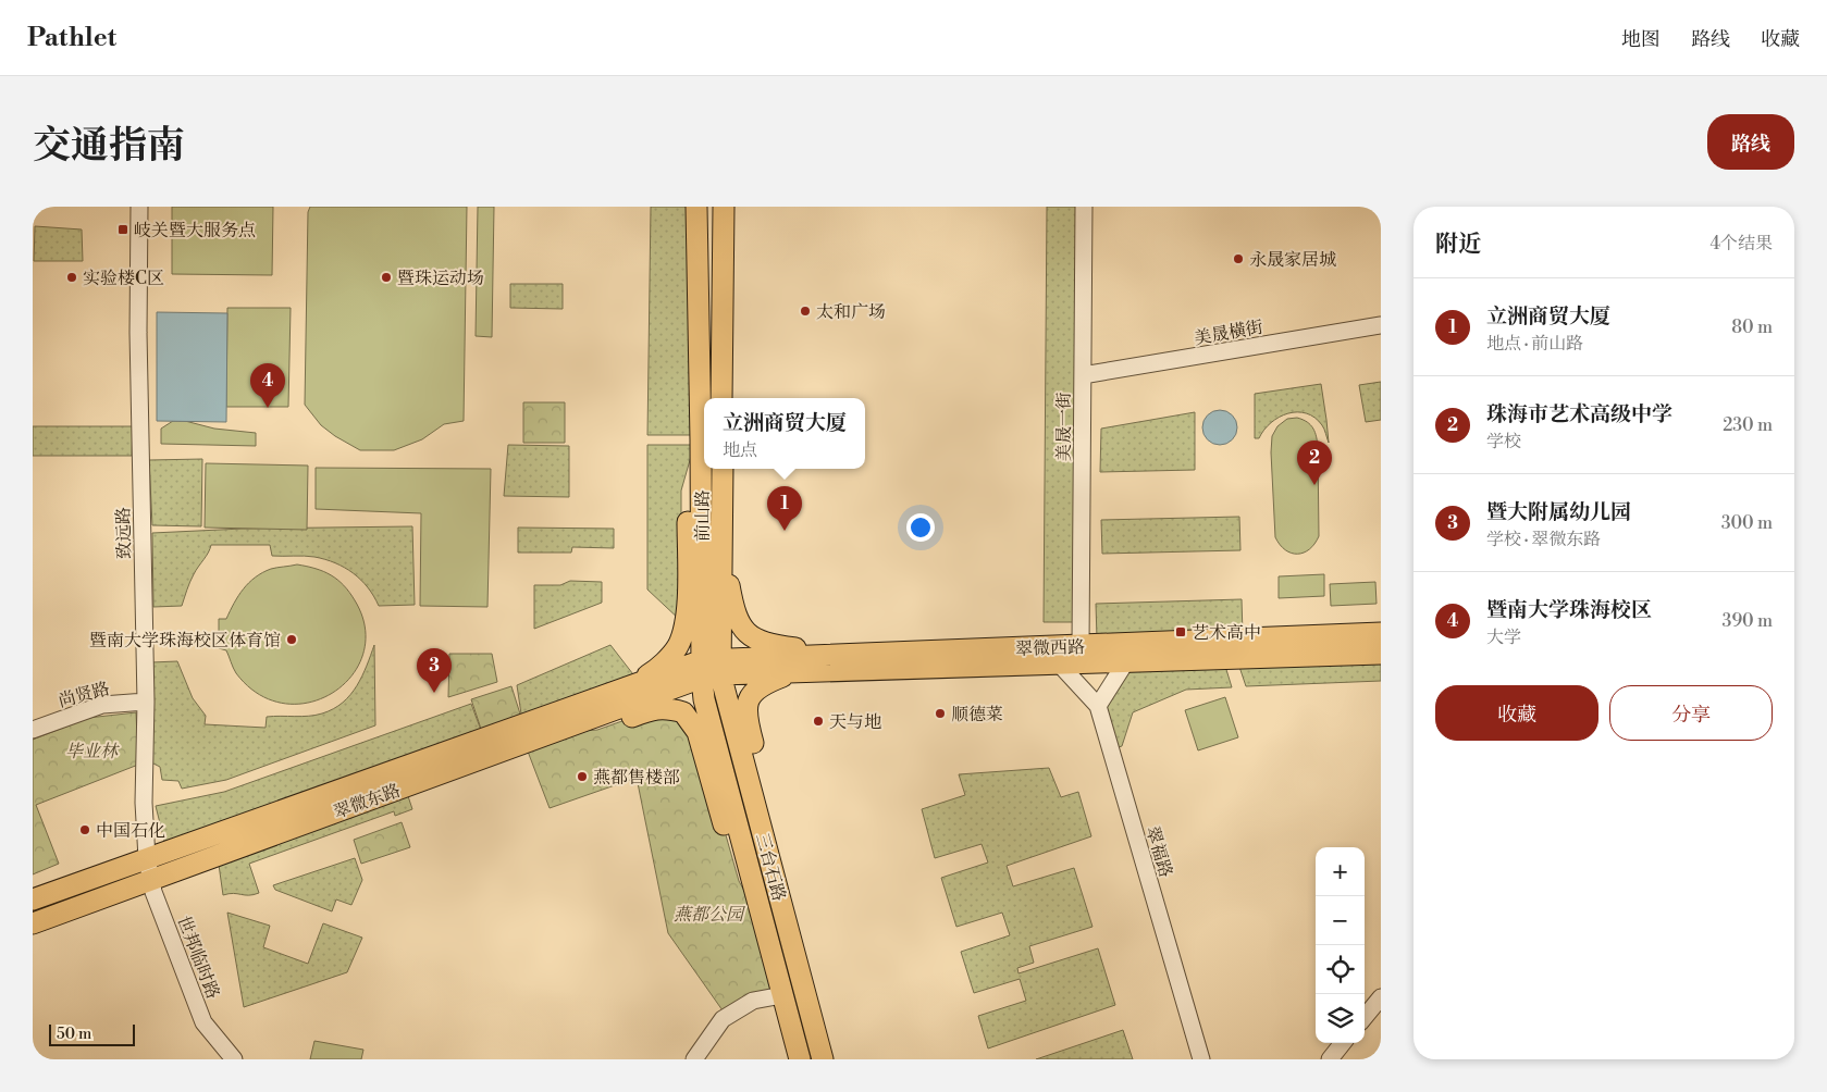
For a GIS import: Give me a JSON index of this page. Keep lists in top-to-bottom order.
{
  "streets": {
    "main road": [
      "前山路",
      "翠微西路",
      "翠微东路",
      "三台石路"
    ],
    "street": [
      "美晟橫街",
      "美晟一街",
      "致远路",
      "尚贤路",
      "翠福路",
      "世邦临时路"
    ]
  },
  "crossings": [
    ["美晟橫街", "美晟一街"],
    ["美晟一街", "翠微西路"],
    ["前山路", "翠微西路"],
    ["前山路", "翠微东路"],
    ["前山路", "三台石路"],
    ["致远路", "尚贤路"],
    ["致远路", "翠微东路"],
    ["致远路", "世邦临时路"],
    ["翠微西路", "翠微东路"],
    ["翠微西路", "三台石路"],
    ["翠微东路", "三台石路"],
    ["翠微东路", "世邦临时路"]
  ],
  "parks": ["毕业林", "燕都公园"],
  "places": {
    "transit": ["岐关暨大服务点", "艺术高中"],
    "other": [
      "永晟家居城",
      "实验楼C区",
      "暨珠运动场",
      "太和广场",
      "暨南大学珠海校区体育馆",
      "顺德菜",
      "天与地",
      "燕都售楼部",
      "中国石化"
    ]
  },
  "scale_bar": "50 m",
  "page": {
    "header": "Pathlet",
    "nav": ["地图", "路线", "收藏"],
    "title": "交通指南",
    "buttons": [
      "路线",
      ["收藏", "分享"]
    ],
    "heading": ["附近", "4个结果"],
    "list": [
      {
        "mark": "1",
        "name": "立洲商贸大厦",
        "note": "地点 · 前山路",
        "value": "80 m"
      },
      {
        "mark": "2",
        "name": "珠海市艺术高级中学",
        "note": "学校",
        "value": "230 m"
      },
      {
        "mark": "3",
        "name": "暨大附属幼儿园",
        "note": "学校 · 翠微东路",
        "value": "300 m"
      },
      {
        "mark": "4",
        "name": "暨南大学珠海校区",
        "note": "大学",
        "value": "390 m"
      }
    ],
    "pins": [
      "4",
      "2",
      "1",
      "3"
    ],
    "popup": ["立洲商贸大厦", "地点"],
    "map_buttons": ["+", "−"],
    "scale": "50 m"
  }
}
